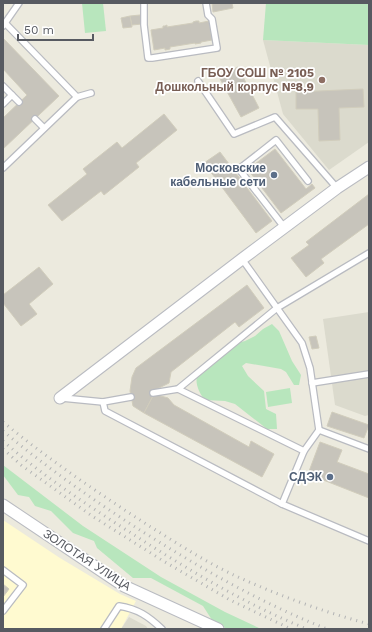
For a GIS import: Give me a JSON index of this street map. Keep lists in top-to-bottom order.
{
  "streets": {
    "street": ["ЗОЛОТАЯ УЛИЦА"]
  },
  "places": ["ГБОУ СОШ № 2105 Дошкольный корпус №8,9", "Московские кабельные сети", "СДЭК"],
  "scale_bar": "50 m"
}
